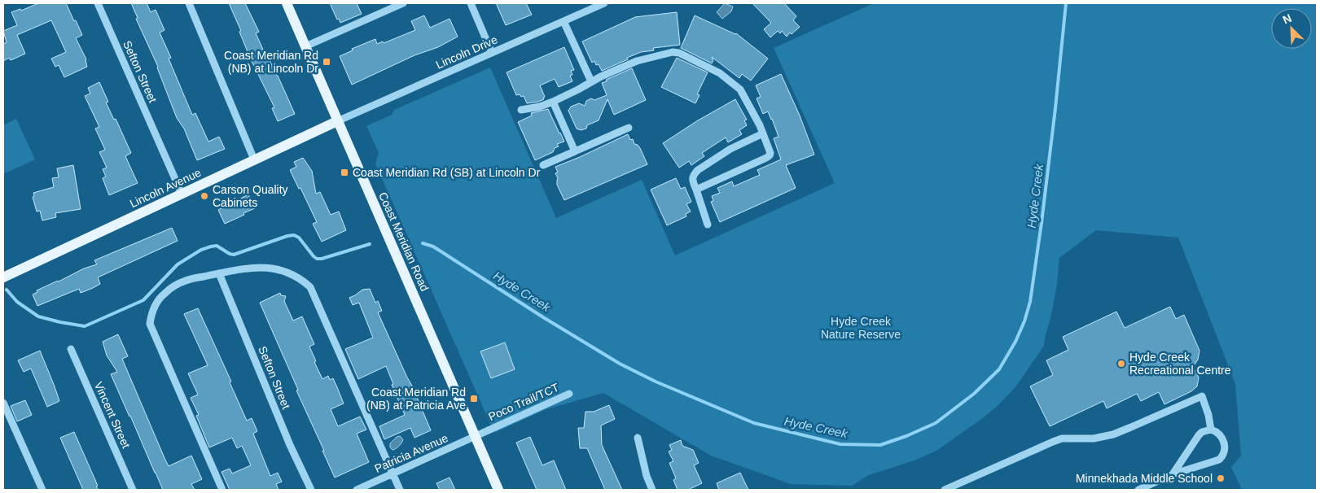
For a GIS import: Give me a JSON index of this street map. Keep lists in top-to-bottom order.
{
  "streets": {
    "main road": ["Lincoln Avenue", "Coast Meridian Road"],
    "street": [
      "Lincoln Drive",
      "Sefton Street",
      "Poco Trail/TCT",
      "Vincent Street",
      "Patricia Avenue"
    ]
  },
  "crossings": [
    ["Lincoln Drive", "Lincoln Avenue"],
    ["Lincoln Drive", "Coast Meridian Road"],
    ["Sefton Street", "Lincoln Avenue"],
    ["Lincoln Avenue", "Coast Meridian Road"],
    ["Coast Meridian Road", "Poco Trail/TCT"],
    ["Coast Meridian Road", "Patricia Avenue"],
    ["Poco Trail/TCT", "Patricia Avenue"]
  ],
  "water": ["Hyde Creek"],
  "parks": ["Hyde Creek Nature Reserve"],
  "places": {
    "transit": ["Coast Meridian Rd (NB) at Lincoln Dr", "Coast Meridian Rd (SB) at Lincoln Dr", "Coast Meridian Rd (NB) at Patricia Ave"],
    "other": ["Carson Quality Cabinets", "Hyde Creek Recreational Centre", "Minnekhada Middle School"]
  },
  "north": "top left"
}
